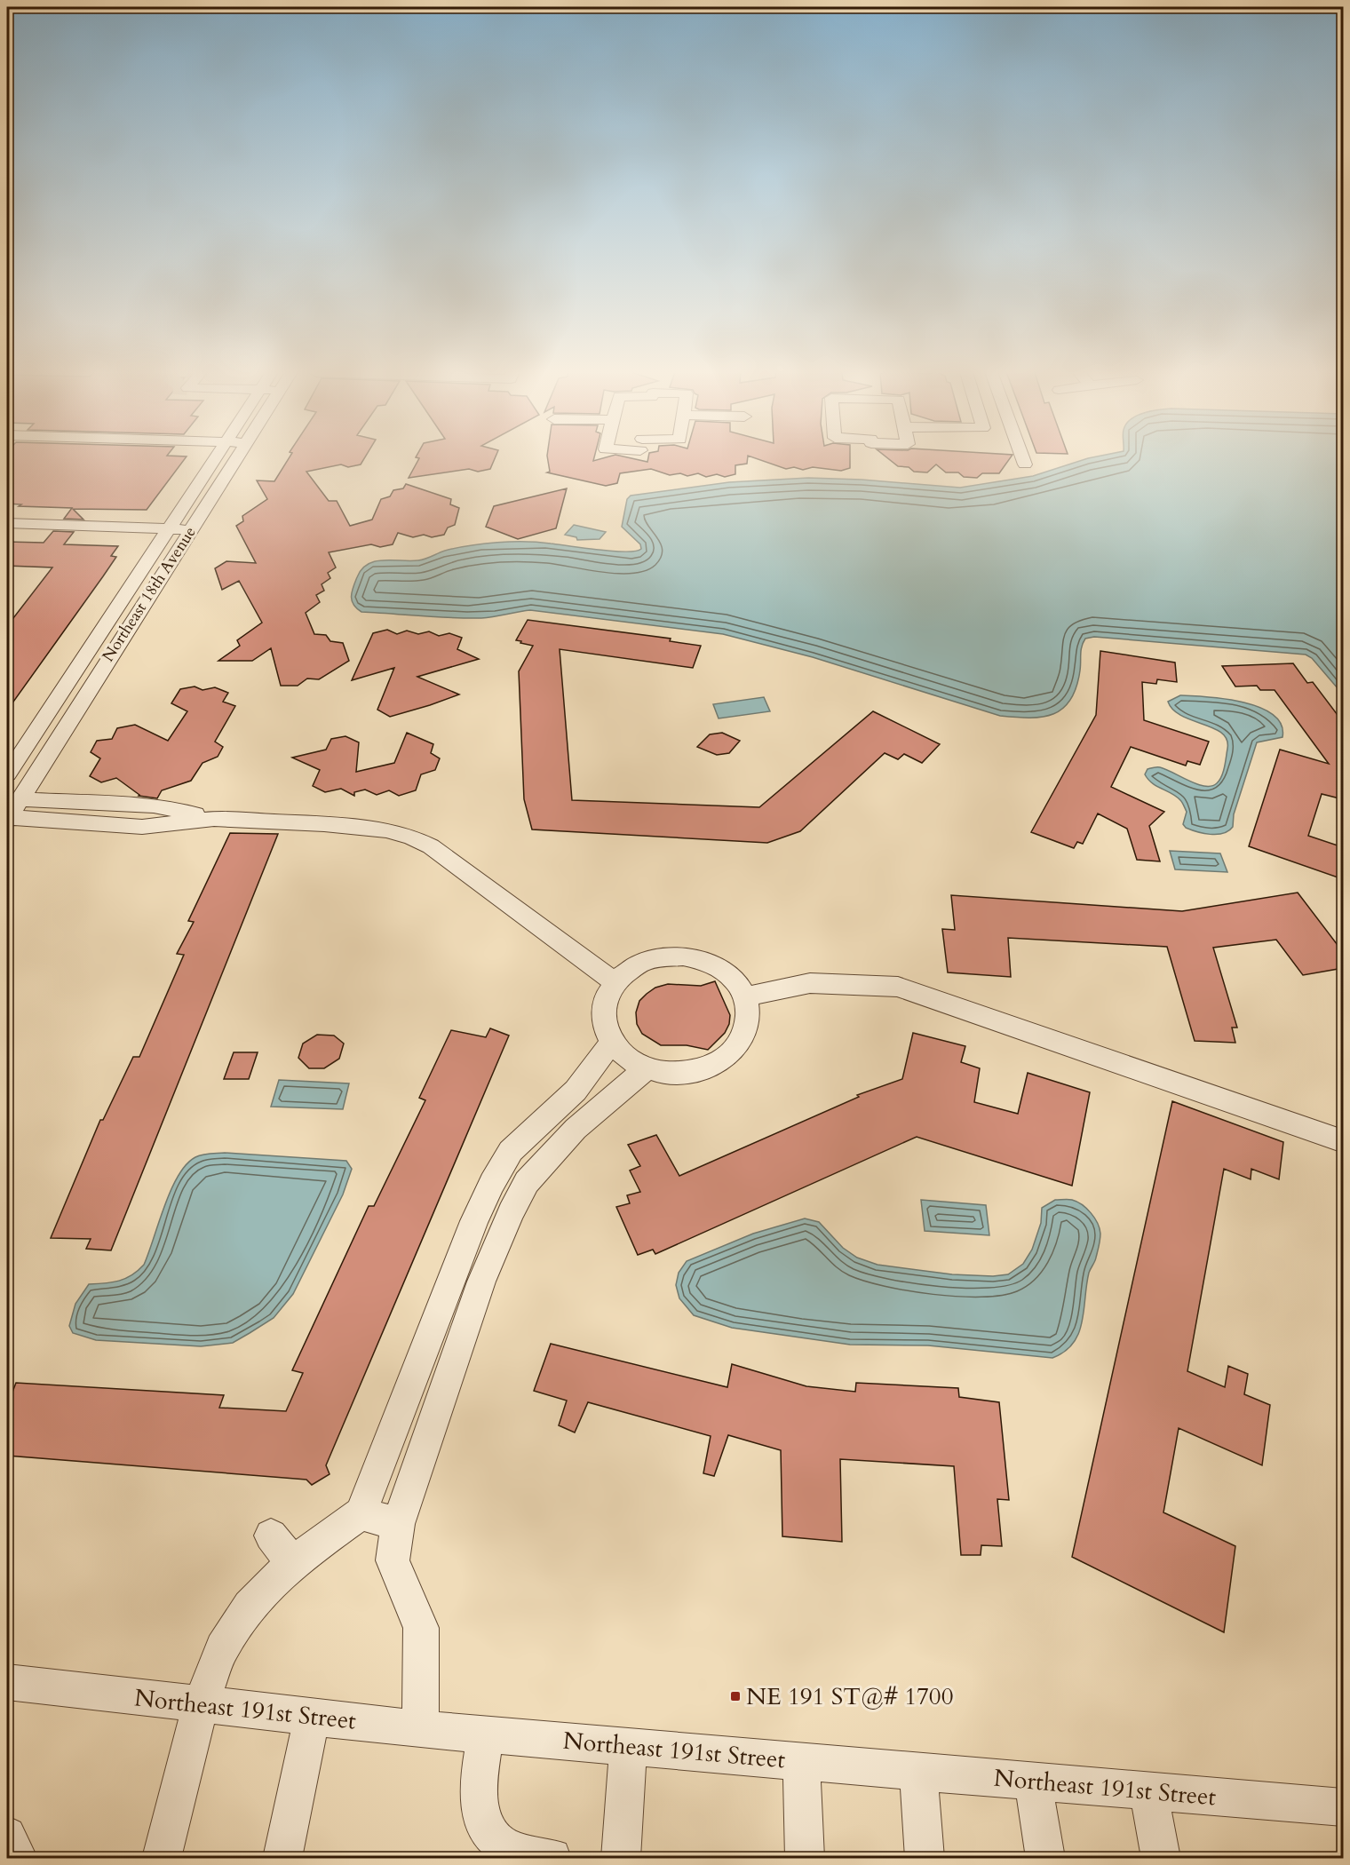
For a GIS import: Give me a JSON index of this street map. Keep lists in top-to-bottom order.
{
  "streets": {
    "street": ["Northeast 18th Avenue", "Northeast 191st Street"]
  },
  "places": {
    "transit": ["NE 191 ST@# 1700"]
  }
}
